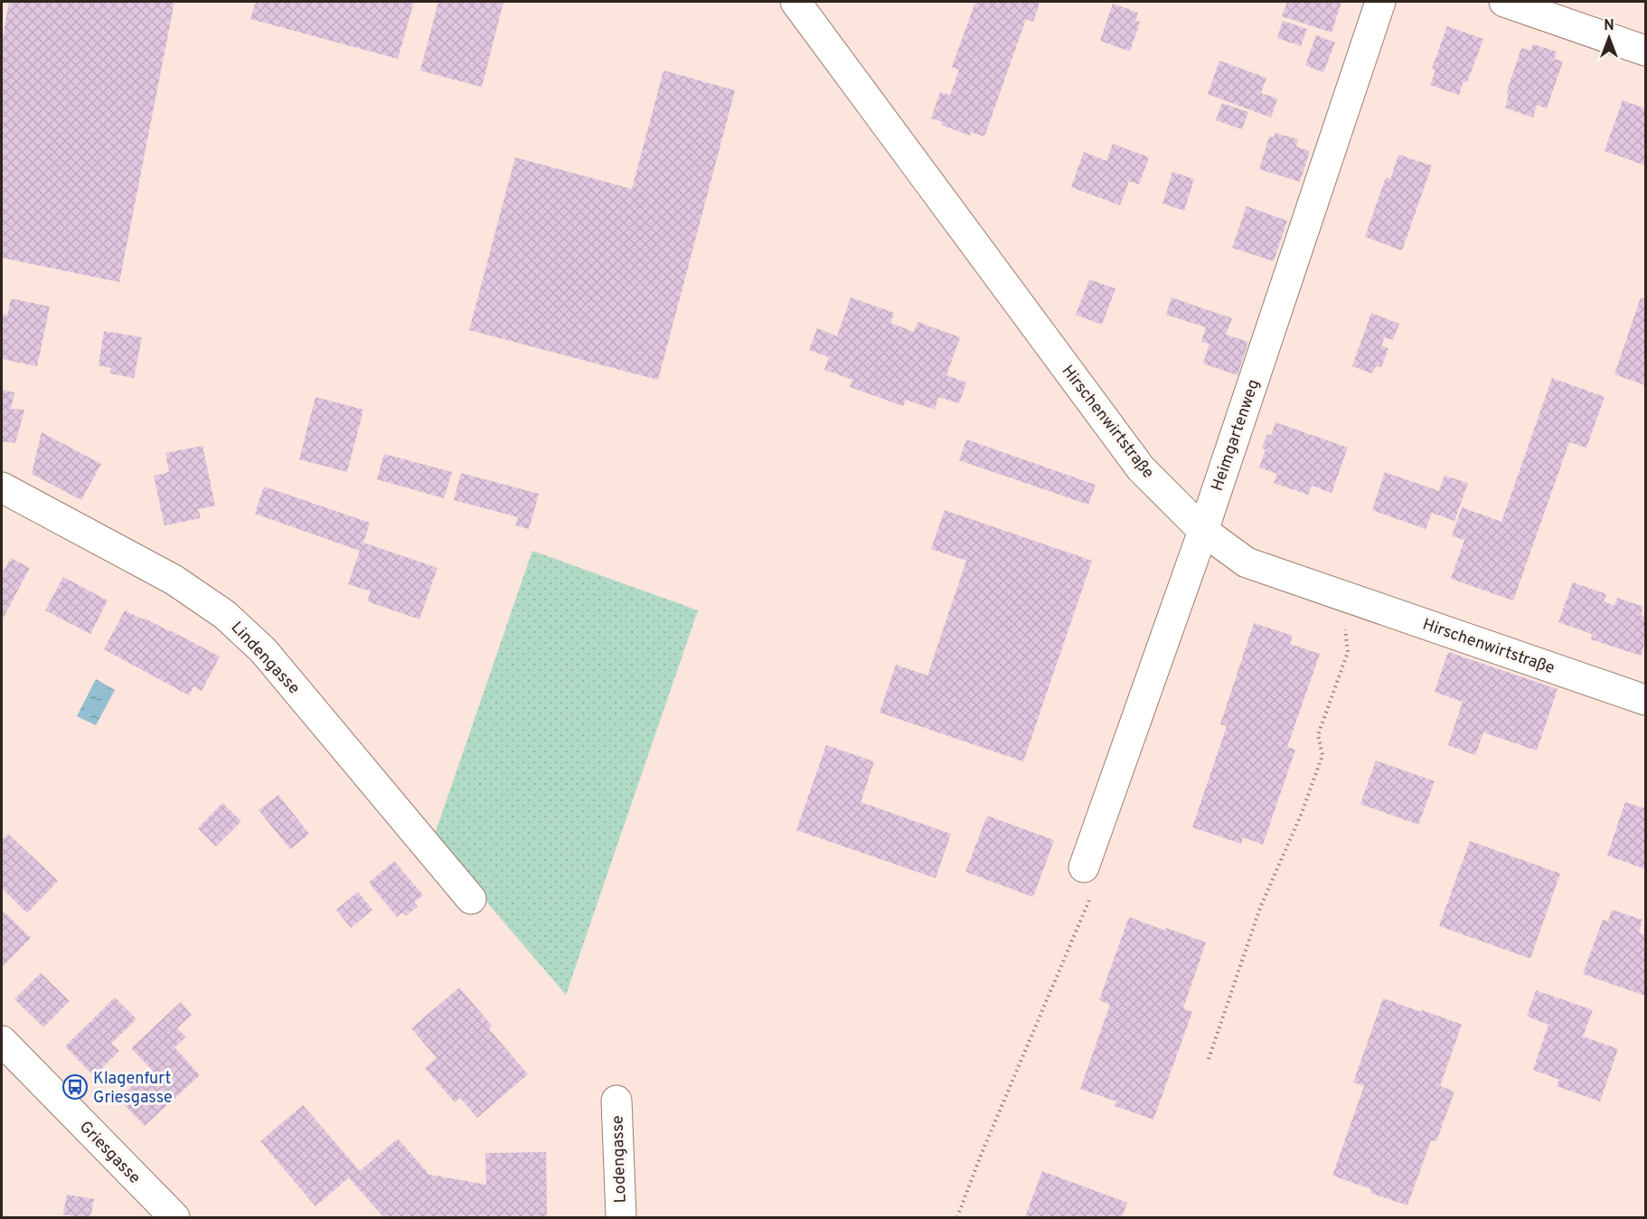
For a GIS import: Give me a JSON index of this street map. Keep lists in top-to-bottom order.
{
  "streets": {
    "street": [
      "Hirschenwirtstraße",
      "Heimgartenweg",
      "Lindengasse",
      "Griesgasse",
      "Lodengasse"
    ]
  },
  "crossings": [
    ["Hirschenwirtstraße", "Heimgartenweg"]
  ],
  "places": {
    "bus stop": ["Klagenfurt Griesgasse"]
  },
  "north": "top"
}
